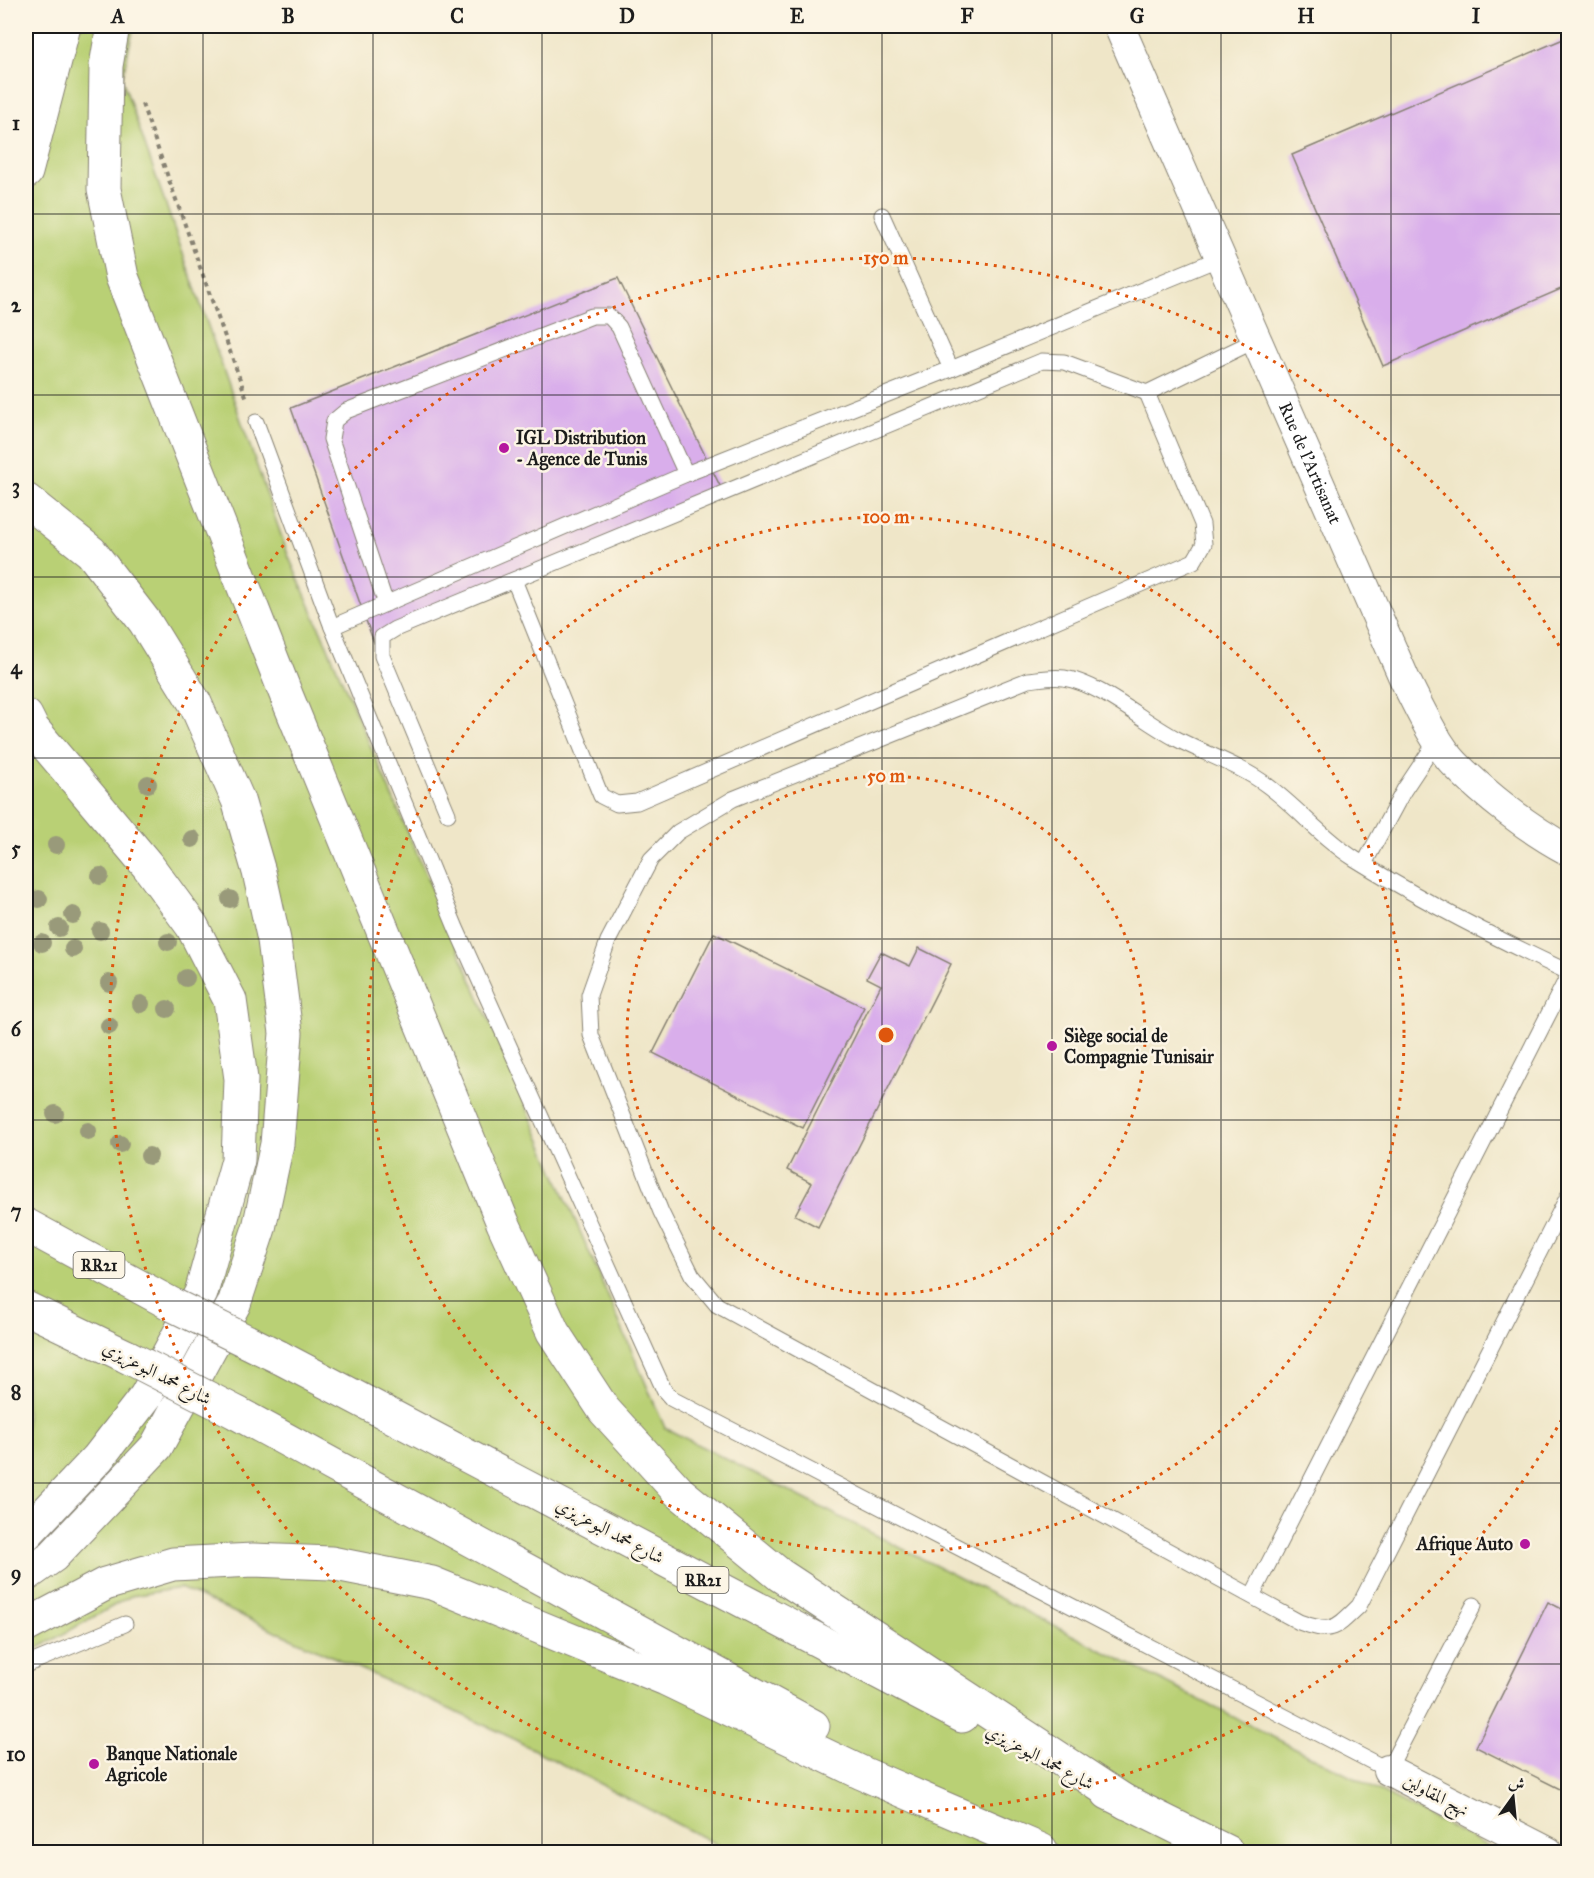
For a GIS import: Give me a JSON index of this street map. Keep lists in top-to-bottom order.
{
  "streets": {
    "highway": ["RR21", "شارع محمد البوعزيزي"],
    "street": ["Rue de l'Artisanat", "نهج المقاولين"]
  },
  "places": [
    "IGL Distribution - Agence de Tunis",
    "Siège social de Compagnie Tunisair",
    "Afrique Auto",
    "Banque Nationale Agricole"
  ],
  "north": "top",
  "grid": {
    "columns": [
      "A",
      "B",
      "C",
      "D",
      "E",
      "F",
      "G",
      "H",
      "I"
    ],
    "rows": [
      "1",
      "2",
      "3",
      "4",
      "5",
      "6",
      "7",
      "8",
      "9",
      "10"
    ]
  },
  "rings": ["150 m", "100 m", "50 m"]
}
